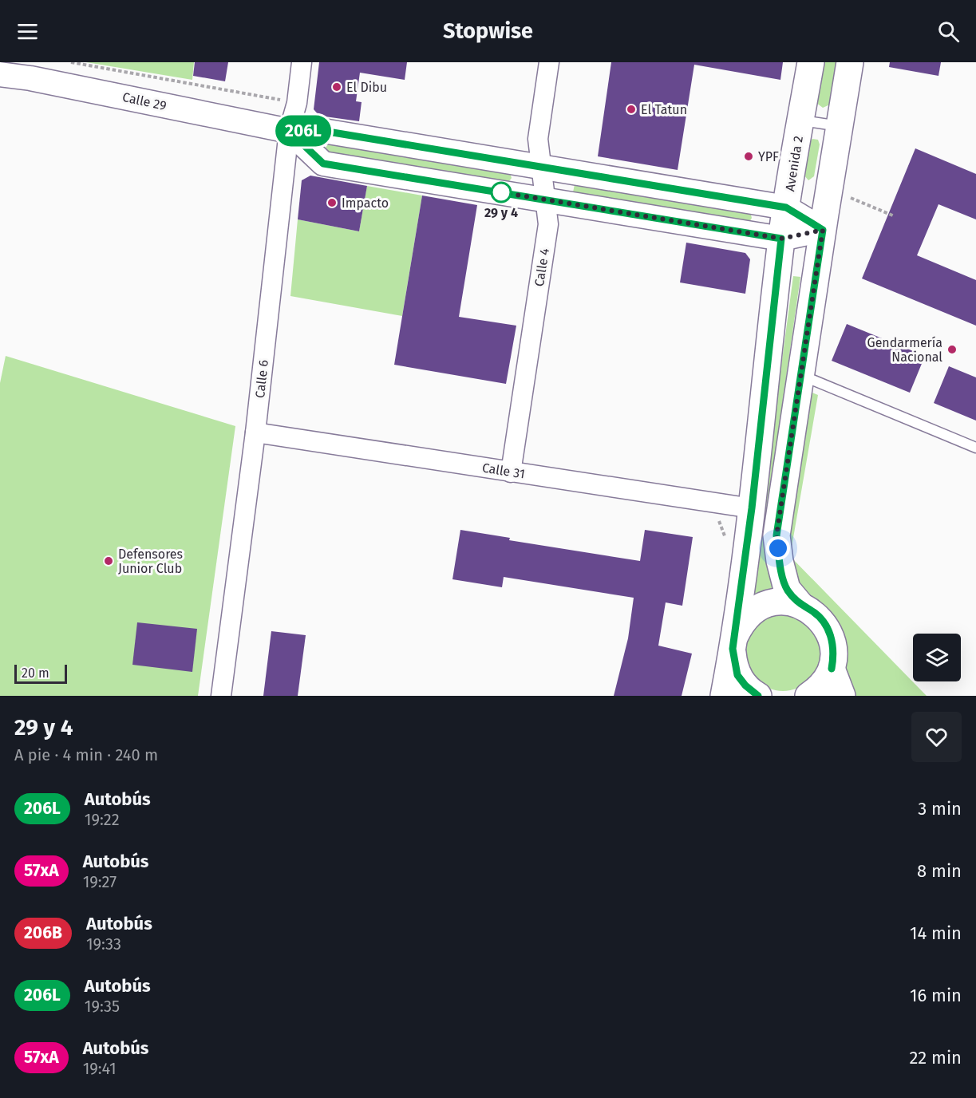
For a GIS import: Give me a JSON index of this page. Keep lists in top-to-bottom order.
{
  "streets": {
    "main road": ["Avenida 2"],
    "street": [
      "Calle 29",
      "Calle 4",
      "Calle 6",
      "Calle 31"
    ]
  },
  "crossings": [
    ["Calle 29", "Avenida 2"],
    ["Calle 29", "Calle 4"],
    ["Calle 29", "Calle 6"],
    ["Avenida 2", "Calle 31"],
    ["Calle 4", "Calle 31"],
    ["Calle 6", "Calle 31"]
  ],
  "places": [
    "El Dibu",
    "El Tatun",
    "YPF",
    "29 y 4",
    "Impacto",
    "Gendarmería Nacional",
    "Defensores Junior Club"
  ],
  "lines": ["bus line 206L"],
  "scale_bar": "20 m",
  "page": {
    "header": "Stopwise",
    "on_map": "206L",
    "scale": "20 m",
    "heading": ["29 y 4", "A pie · 4 min · 240 m"],
    "list": [
      {
        "mark": "206L",
        "name": "Autobús",
        "note": "19:22",
        "value": "3 min"
      },
      {
        "mark": "57xA",
        "name": "Autobús",
        "note": "19:27",
        "value": "8 min"
      },
      {
        "mark": "206B",
        "name": "Autobús",
        "note": "19:33",
        "value": "14 min"
      },
      {
        "mark": "206L",
        "name": "Autobús",
        "note": "19:35",
        "value": "16 min"
      },
      {
        "mark": "57xA",
        "name": "Autobús",
        "note": "19:41",
        "value": "22 min"
      }
    ]
  }
}
